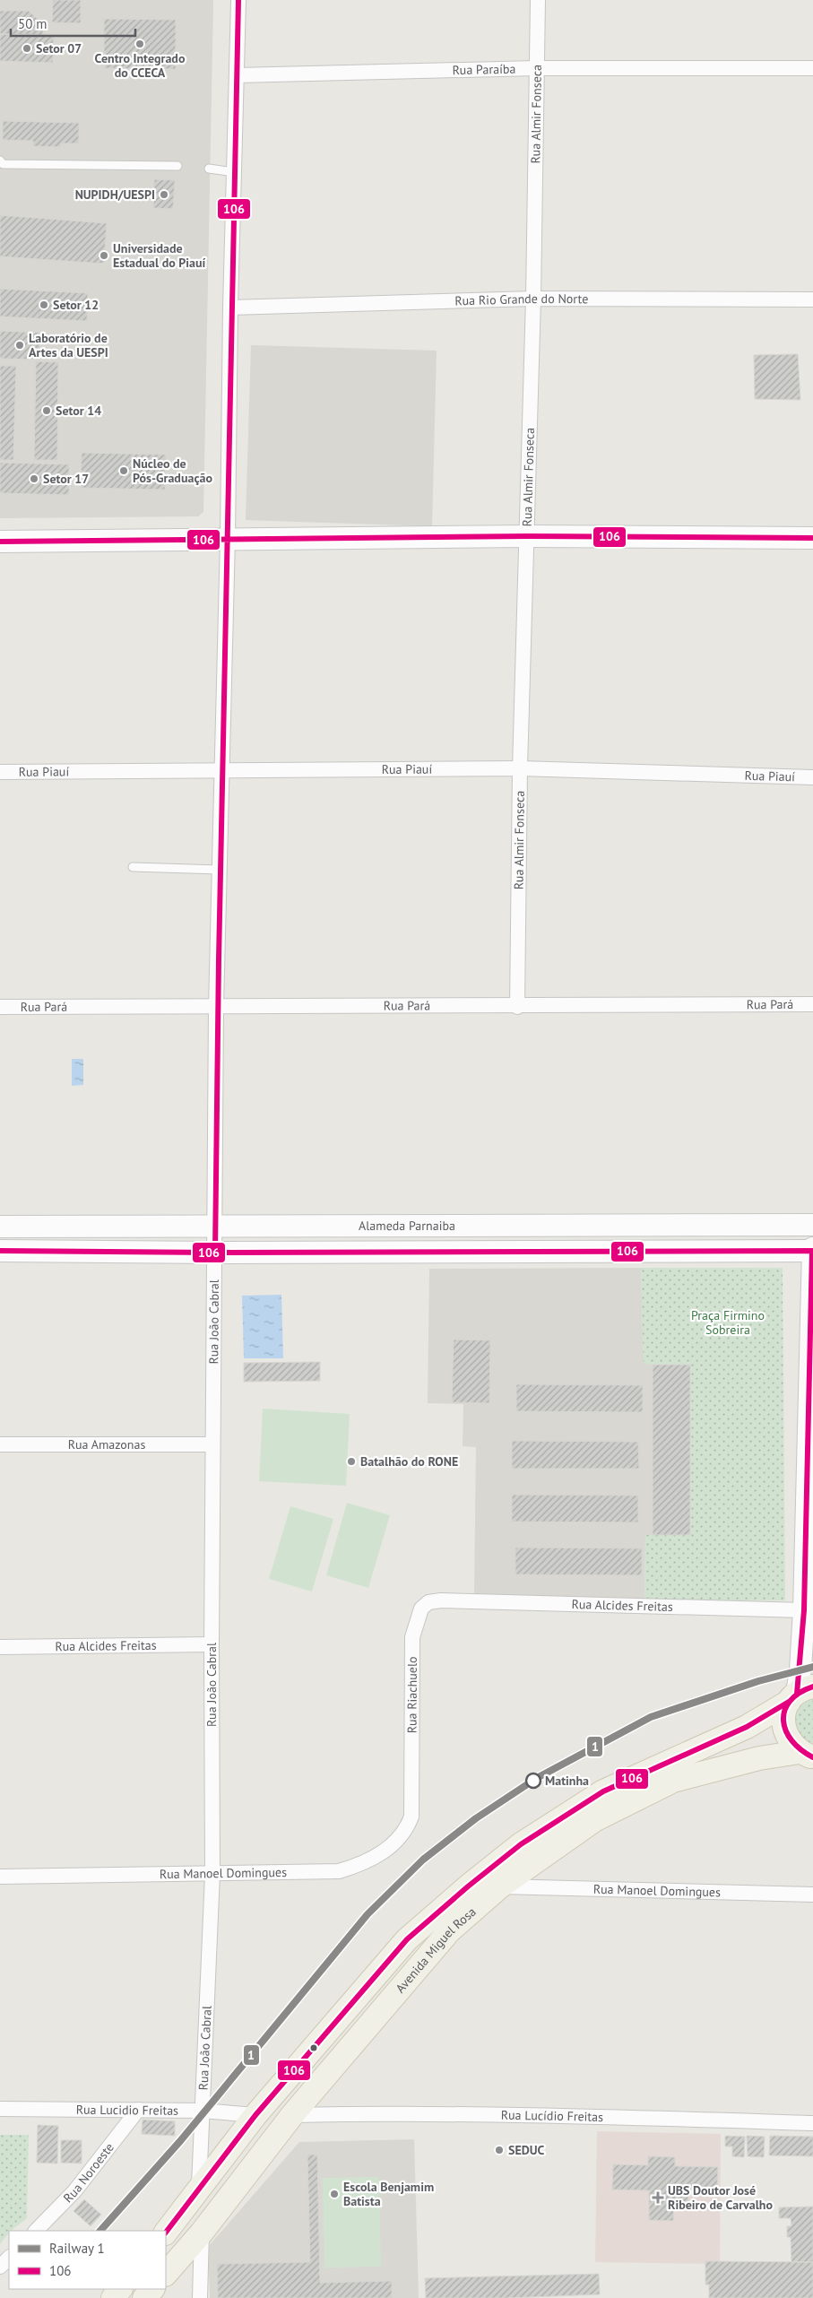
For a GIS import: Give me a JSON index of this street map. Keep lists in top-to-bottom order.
{
  "streets": {
    "main road": ["Alameda Parnaiba", "Avenida Miguel Rosa"],
    "street": [
      "Rua Paraíba",
      "Rua Almir Fonseca",
      "Rua Rio Grande do Norte",
      "Rua Piauí",
      "Rua Pará",
      "Rua João Cabral",
      "Rua Amazonas",
      "Rua Alcides Freitas",
      "Rua Riachuelo",
      "Rua Manoel Domingues",
      "Rua Lucidio Freitas",
      "Rua Lucídio Freitas",
      "Rua Noroeste"
    ]
  },
  "crossings": [
    ["Rua Paraíba", "Rua Almir Fonseca"],
    ["Rua Paraíba", "Rua João Cabral"],
    ["Rua Almir Fonseca", "Rua Rio Grande do Norte"],
    ["Rua Almir Fonseca", "Rua Piauí"],
    ["Rua Almir Fonseca", "Rua Pará"],
    ["Rua Rio Grande do Norte", "Rua João Cabral"],
    ["Rua Piauí", "Rua João Cabral"],
    ["Rua Pará", "Rua João Cabral"],
    ["Alameda Parnaiba", "Rua João Cabral"],
    ["Rua João Cabral", "Rua Amazonas"],
    ["Rua João Cabral", "Rua Alcides Freitas"],
    ["Rua João Cabral", "Rua Manoel Domingues"],
    ["Rua João Cabral", "Avenida Miguel Rosa"],
    ["Rua João Cabral", "Rua Lucidio Freitas"],
    ["Rua Alcides Freitas", "Rua Riachuelo"],
    ["Rua Riachuelo", "Rua Manoel Domingues"],
    ["Rua Manoel Domingues", "Avenida Miguel Rosa"],
    ["Avenida Miguel Rosa", "Rua Lucidio Freitas"],
    ["Avenida Miguel Rosa", "Rua Lucídio Freitas"],
    ["Rua Lucidio Freitas", "Rua Noroeste"]
  ],
  "parks": ["Praça Firmino Sobreira"],
  "places": {
    "other": [
      "Centro Integrado do CCECA",
      "Setor 07",
      "NUPIDH/UESPI",
      "Universidade Estadual do Piauí",
      "Setor 12",
      "Laboratório de Artes da UESPI",
      "Setor 14",
      "Núcleo de Pós-Graduação",
      "Setor 17",
      "Batalhão do RONE",
      "Matinha",
      "SEDUC",
      "Escola Benjamim Batista"
    ],
    "health": ["UBS Doutor José Ribeiro de Carvalho"]
  },
  "lines": ["transit line 106", "rail line 1"],
  "legend": ["Railway 1", "106"],
  "scale_bar": "50 m"
}
